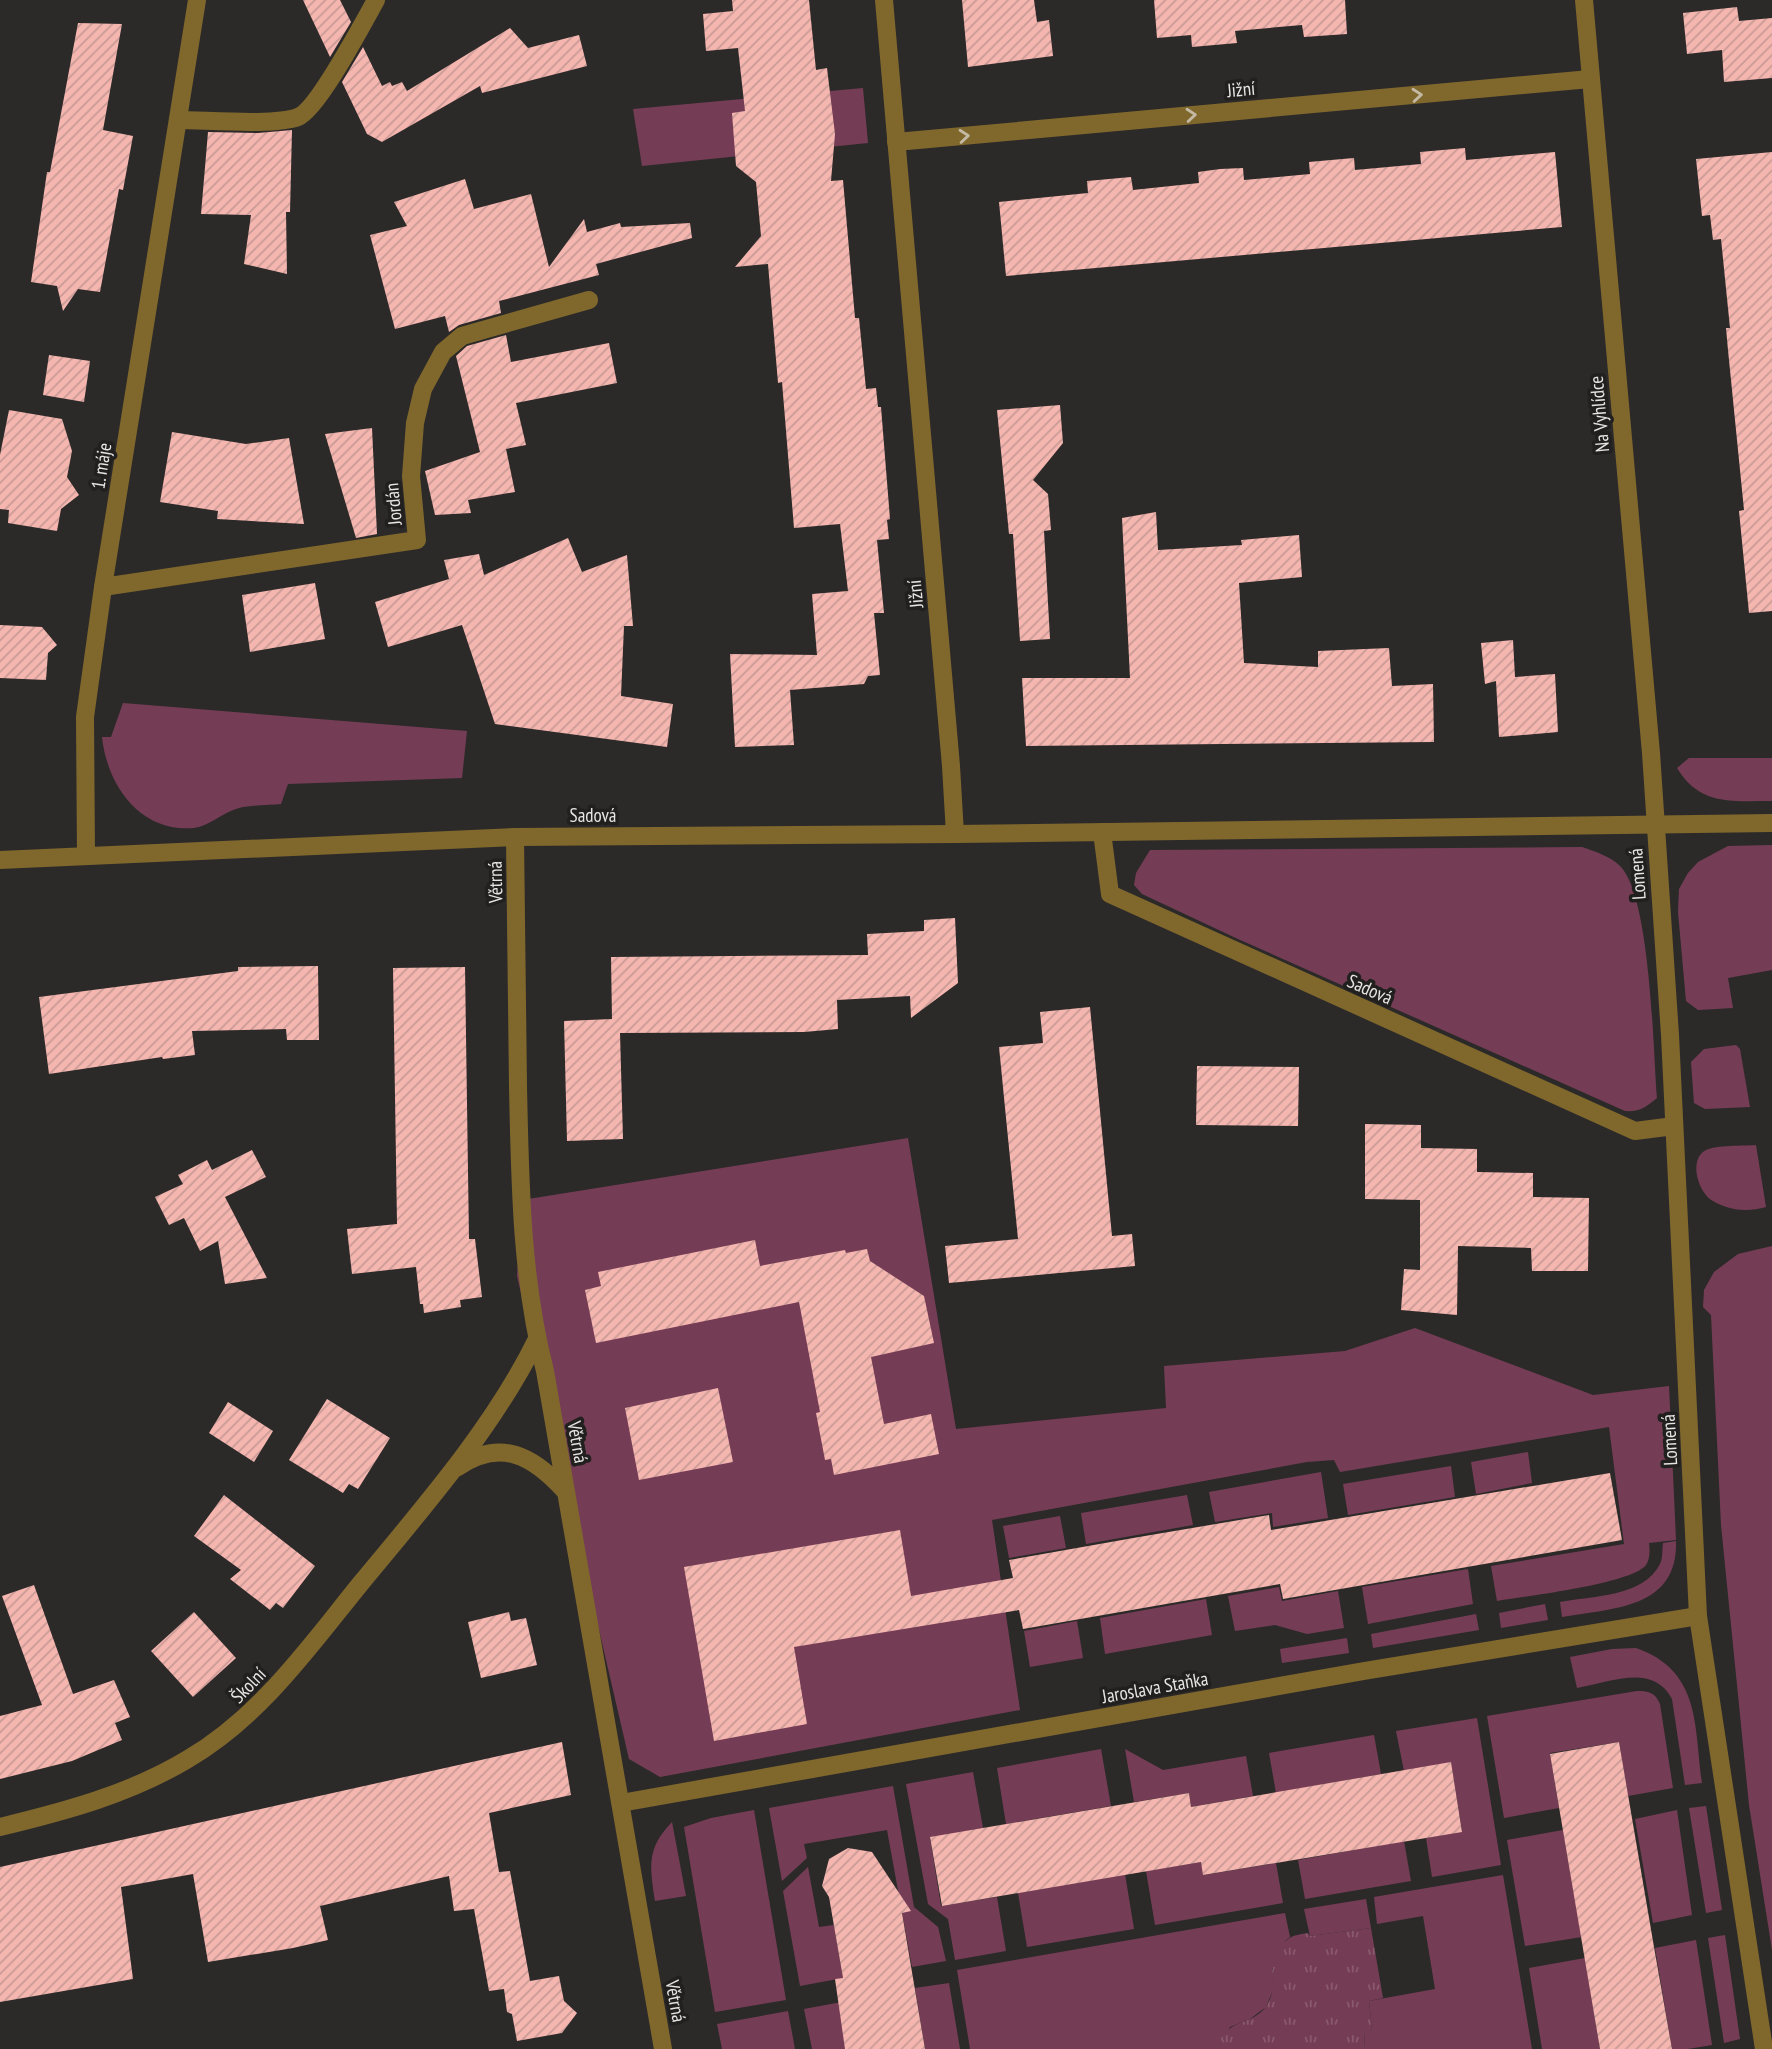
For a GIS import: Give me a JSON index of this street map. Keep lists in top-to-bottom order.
{
  "streets": {
    "street": [
      "Jižní",
      "Na Vyhlídce",
      "1. máje",
      "Jordán",
      "Sadová",
      "Lomená",
      "Větrná",
      "Školní",
      "Jaroslava Staňka"
    ]
  },
  "crossings": [
    ["Jižní", "Na Vyhlídce"],
    ["Jižní", "Sadová"],
    ["Na Vyhlídce", "Sadová"],
    ["Na Vyhlídce", "Lomená"],
    ["1. máje", "Jordán"],
    ["1. máje", "Sadová"],
    ["Sadová", "Lomená"],
    ["Sadová", "Větrná"],
    ["Lomená", "Jaroslava Staňka"],
    ["Větrná", "Školní"],
    ["Větrná", "Jaroslava Staňka"]
  ],
  "one_way": ["Jižní"]
}
